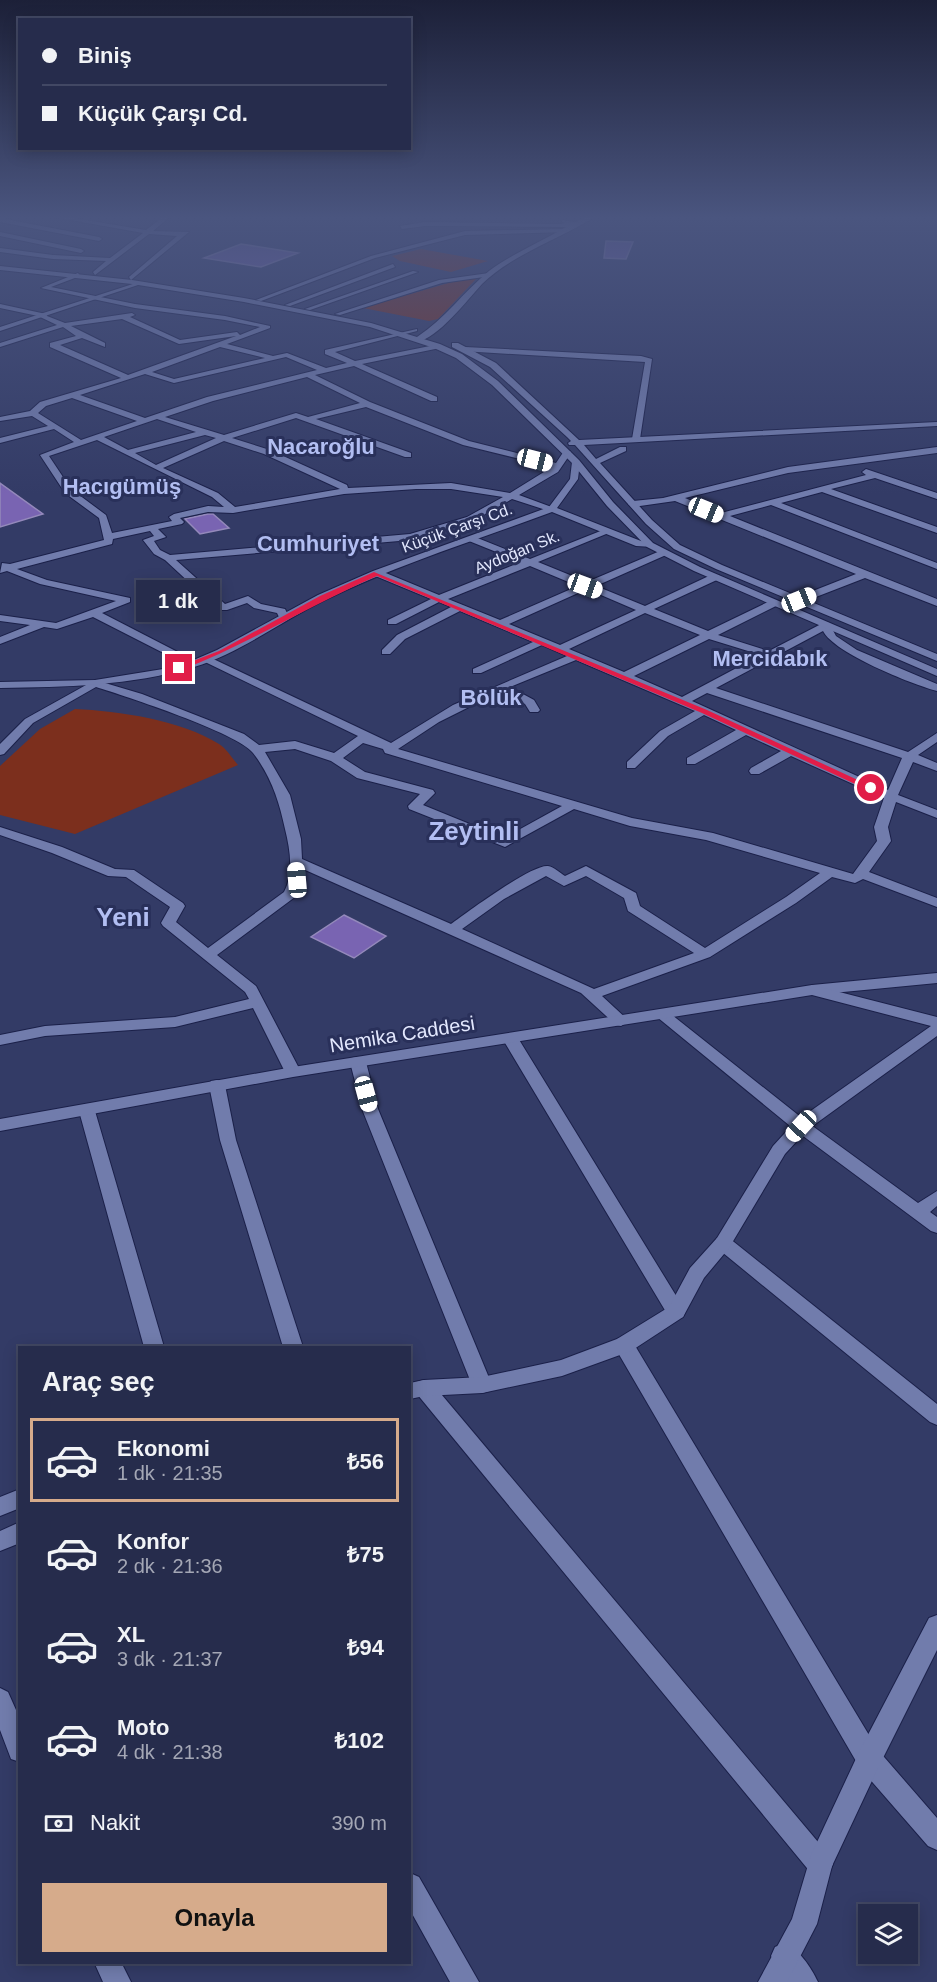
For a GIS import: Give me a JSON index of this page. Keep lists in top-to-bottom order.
{
  "streets": {
    "street": ["Küçük Çarşı Cd.", "Aydoğan Sk.", "Nemika Caddesi"]
  },
  "districts": [
    "Nacaroğlu",
    "Hacıgümüş",
    "Cumhuriyet",
    "Mercidabık",
    "Bölük",
    "Zeytinli",
    "Yeni"
  ],
  "page": {
    "banner": ["Biniş", "Küçük Çarşı Cd."],
    "bubble": "1 dk",
    "heading": "Araç seç",
    "list": [
      {
        "name": "Ekonomi",
        "note": "1 dk · 21:35",
        "value": "₺56"
      },
      {
        "name": "Konfor",
        "note": "2 dk · 21:36",
        "value": "₺75"
      },
      {
        "name": "XL",
        "note": "3 dk · 21:37",
        "value": "₺94"
      },
      {
        "name": "Moto",
        "note": "4 dk · 21:38",
        "value": "₺102"
      }
    ],
    "pay": ["Nakit", "390 m"],
    "buttons": "Onayla"
  }
}
